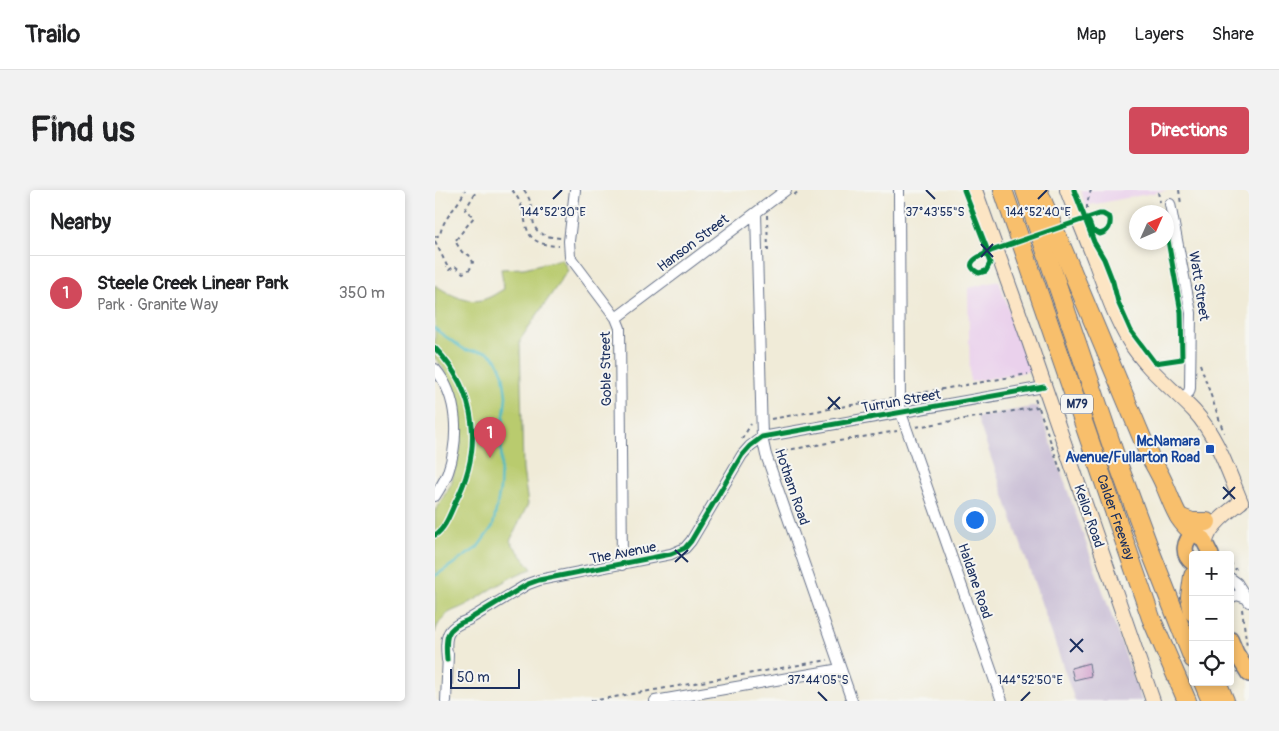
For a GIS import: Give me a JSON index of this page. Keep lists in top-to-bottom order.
{
  "streets": {
    "highway": ["M79", "Calder Freeway"],
    "main road": ["Keilor Road"],
    "street": [
      "Hanson Street",
      "Watt Street",
      "Goble Street",
      "Turrun Street",
      "Hotham Road",
      "The Avenue",
      "Haldane Road"
    ]
  },
  "crossings": [
    ["Hanson Street", "Goble Street"],
    ["Hanson Street", "Hotham Road"],
    ["Goble Street", "The Avenue"],
    ["Turrun Street", "Hotham Road"],
    ["Turrun Street", "Keilor Road"],
    ["Turrun Street", "The Avenue"],
    ["Turrun Street", "Haldane Road"],
    ["Hotham Road", "The Avenue"]
  ],
  "places": {
    "transit": ["McNamara Avenue/Fullarton Road"]
  },
  "scale_bar": "50 m",
  "north": "top right",
  "page": {
    "header": "Trailo",
    "nav": ["Map", "Layers", "Share"],
    "buttons": "Directions",
    "title": "Find us",
    "heading": "Nearby",
    "list": [
      {
        "mark": "1",
        "name": "Steele Creek Linear Park",
        "note": "Park · Granite Way",
        "value": "350 m"
      }
    ],
    "pins": "1",
    "map_buttons": ["+", "−"],
    "scale": "50 m"
  },
  "coordinates": [
    "144°52'30\"E",
    "37°43'55\"S",
    "144°52'40\"E",
    "37°44'05\"S",
    "144°52'50\"E"
  ]
}
